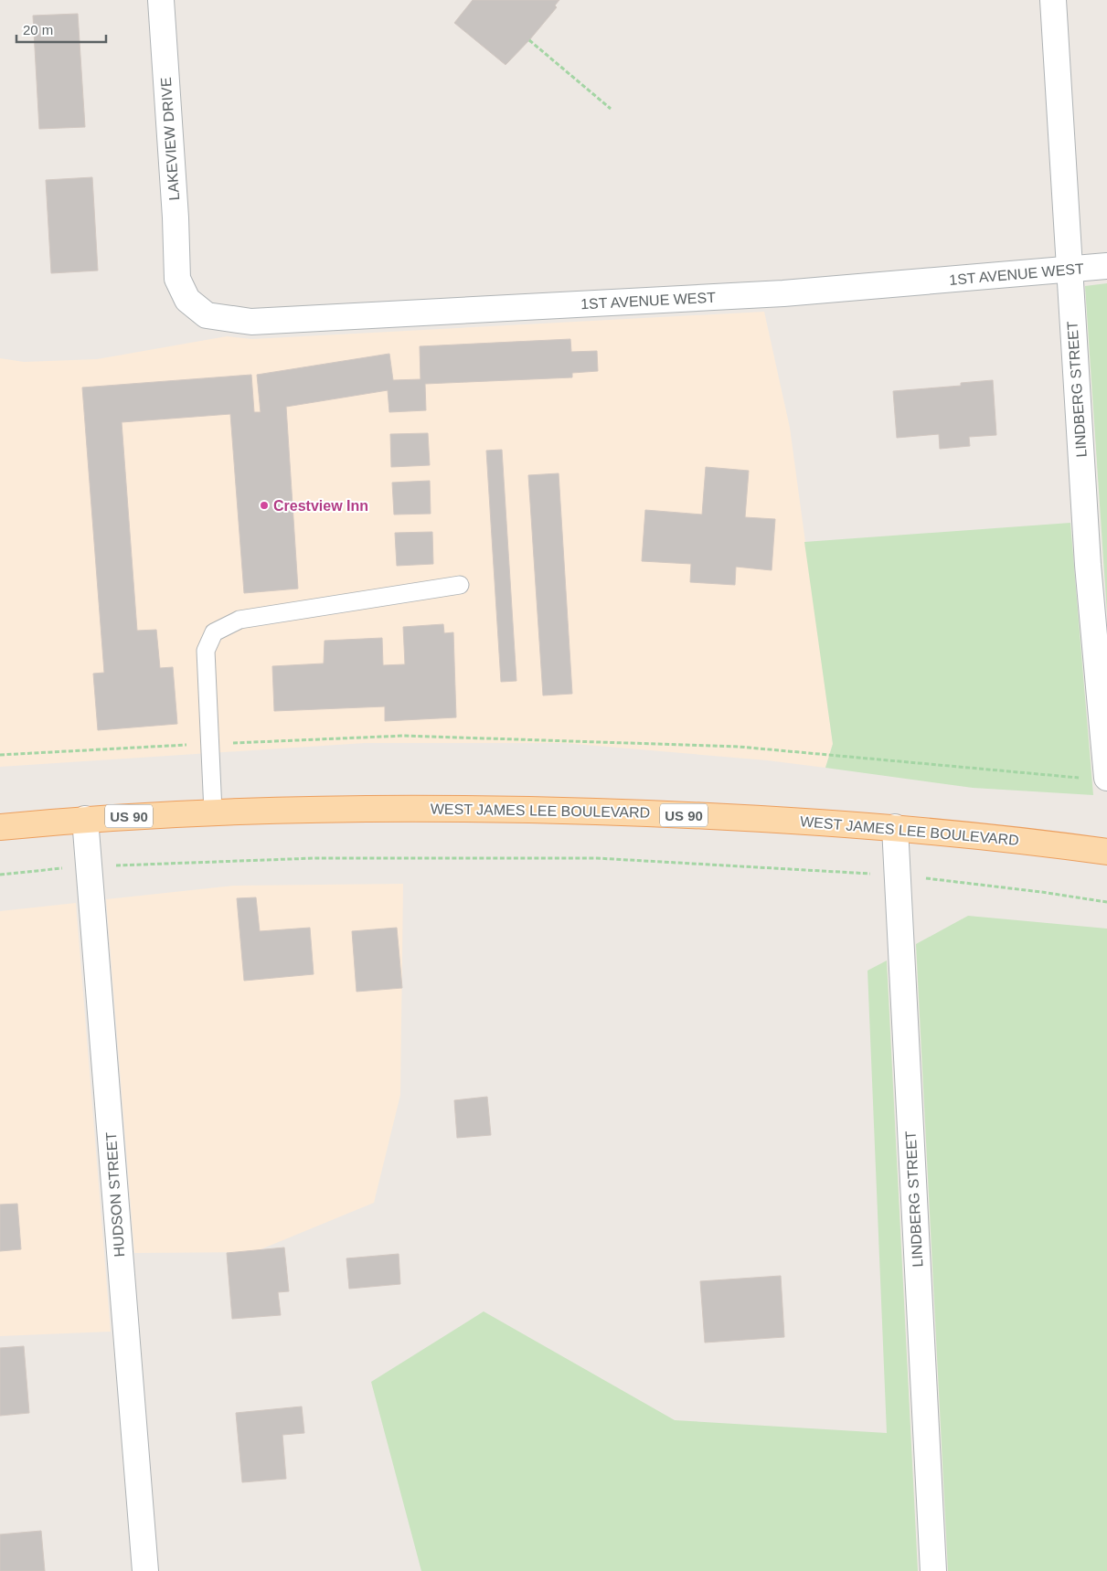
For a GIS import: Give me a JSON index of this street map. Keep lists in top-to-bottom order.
{
  "streets": {
    "main road": ["WEST JAMES LEE BOULEVARD", "US 90"],
    "street": [
      "LAKEVIEW DRIVE",
      "1ST AVENUE WEST",
      "LINDBERG STREET",
      "HUDSON STREET"
    ]
  },
  "crossings": [
    ["LAKEVIEW DRIVE", "1ST AVENUE WEST"],
    ["1ST AVENUE WEST", "LINDBERG STREET"],
    ["LINDBERG STREET", "WEST JAMES LEE BOULEVARD"],
    ["WEST JAMES LEE BOULEVARD", "HUDSON STREET"]
  ],
  "places": ["Crestview Inn"],
  "scale_bar": "20 m"
}
